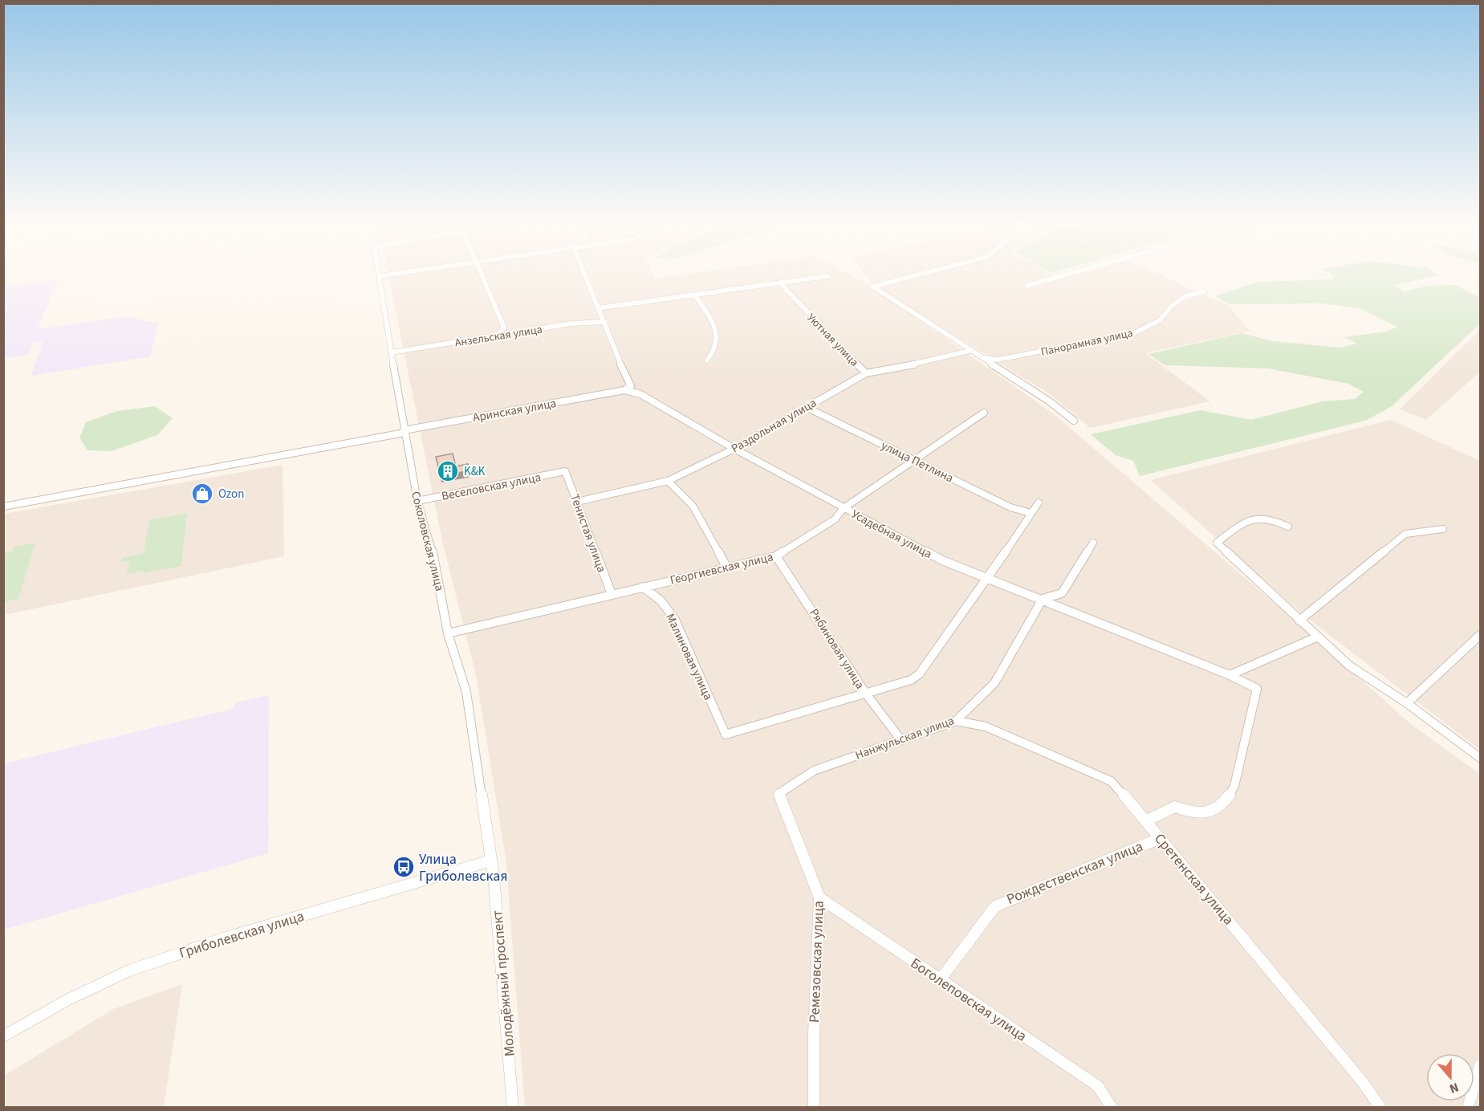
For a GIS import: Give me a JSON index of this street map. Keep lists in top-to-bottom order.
{
  "streets": {
    "street": [
      "Анзельская улица",
      "Уютная улица",
      "Панорамная улица",
      "Аринская улица",
      "Раздольная улица",
      "улица Петлина",
      "Веселовская улица",
      "Тенистая улица",
      "Усадебная улица",
      "Соколовская улица",
      "Георгиевская улица",
      "Рябиновая улица",
      "Малиновая улица",
      "Нанжульская улица",
      "Рождественская улица",
      "Сретенская улица",
      "Гриболевская улица",
      "Ремезовская улица",
      "Молодёжный проспект",
      "Боголеповская улица"
    ]
  },
  "crossings": [
    ["Анзельская улица", "Соколовская улица"],
    ["Уютная улица", "Раздольная улица"],
    ["Аринская улица", "Усадебная улица"],
    ["Аринская улица", "Соколовская улица"],
    ["Раздольная улица", "улица Петлина"],
    ["Раздольная улица", "Тенистая улица"],
    ["Раздольная улица", "Усадебная улица"],
    ["улица Петлина", "Георгиевская улица"],
    ["Веселовская улица", "Тенистая улица"],
    ["Веселовская улица", "Соколовская улица"],
    ["Тенистая улица", "Георгиевская улица"],
    ["Усадебная улица", "Георгиевская улица"],
    ["Усадебная улица", "Нанжульская улица"],
    ["Соколовская улица", "Георгиевская улица"],
    ["Соколовская улица", "Гриболевская улица"],
    ["Соколовская улица", "Молодёжный проспект"],
    ["Георгиевская улица", "Рябиновая улица"],
    ["Георгиевская улица", "Малиновая улица"],
    ["Рябиновая улица", "Малиновая улица"],
    ["Рябиновая улица", "Нанжульская улица"],
    ["Нанжульская улица", "Сретенская улица"],
    ["Нанжульская улица", "Ремезовская улица"],
    ["Рождественская улица", "Сретенская улица"],
    ["Рождественская улица", "Боголеповская улица"],
    ["Гриболевская улица", "Молодёжный проспект"],
    ["Ремезовская улица", "Боголеповская улица"]
  ],
  "places": {
    "building": ["K&K"],
    "shop": ["Ozon"],
    "bus stop": ["Улица Гриболевская"]
  },
  "north": "bottom"
}
